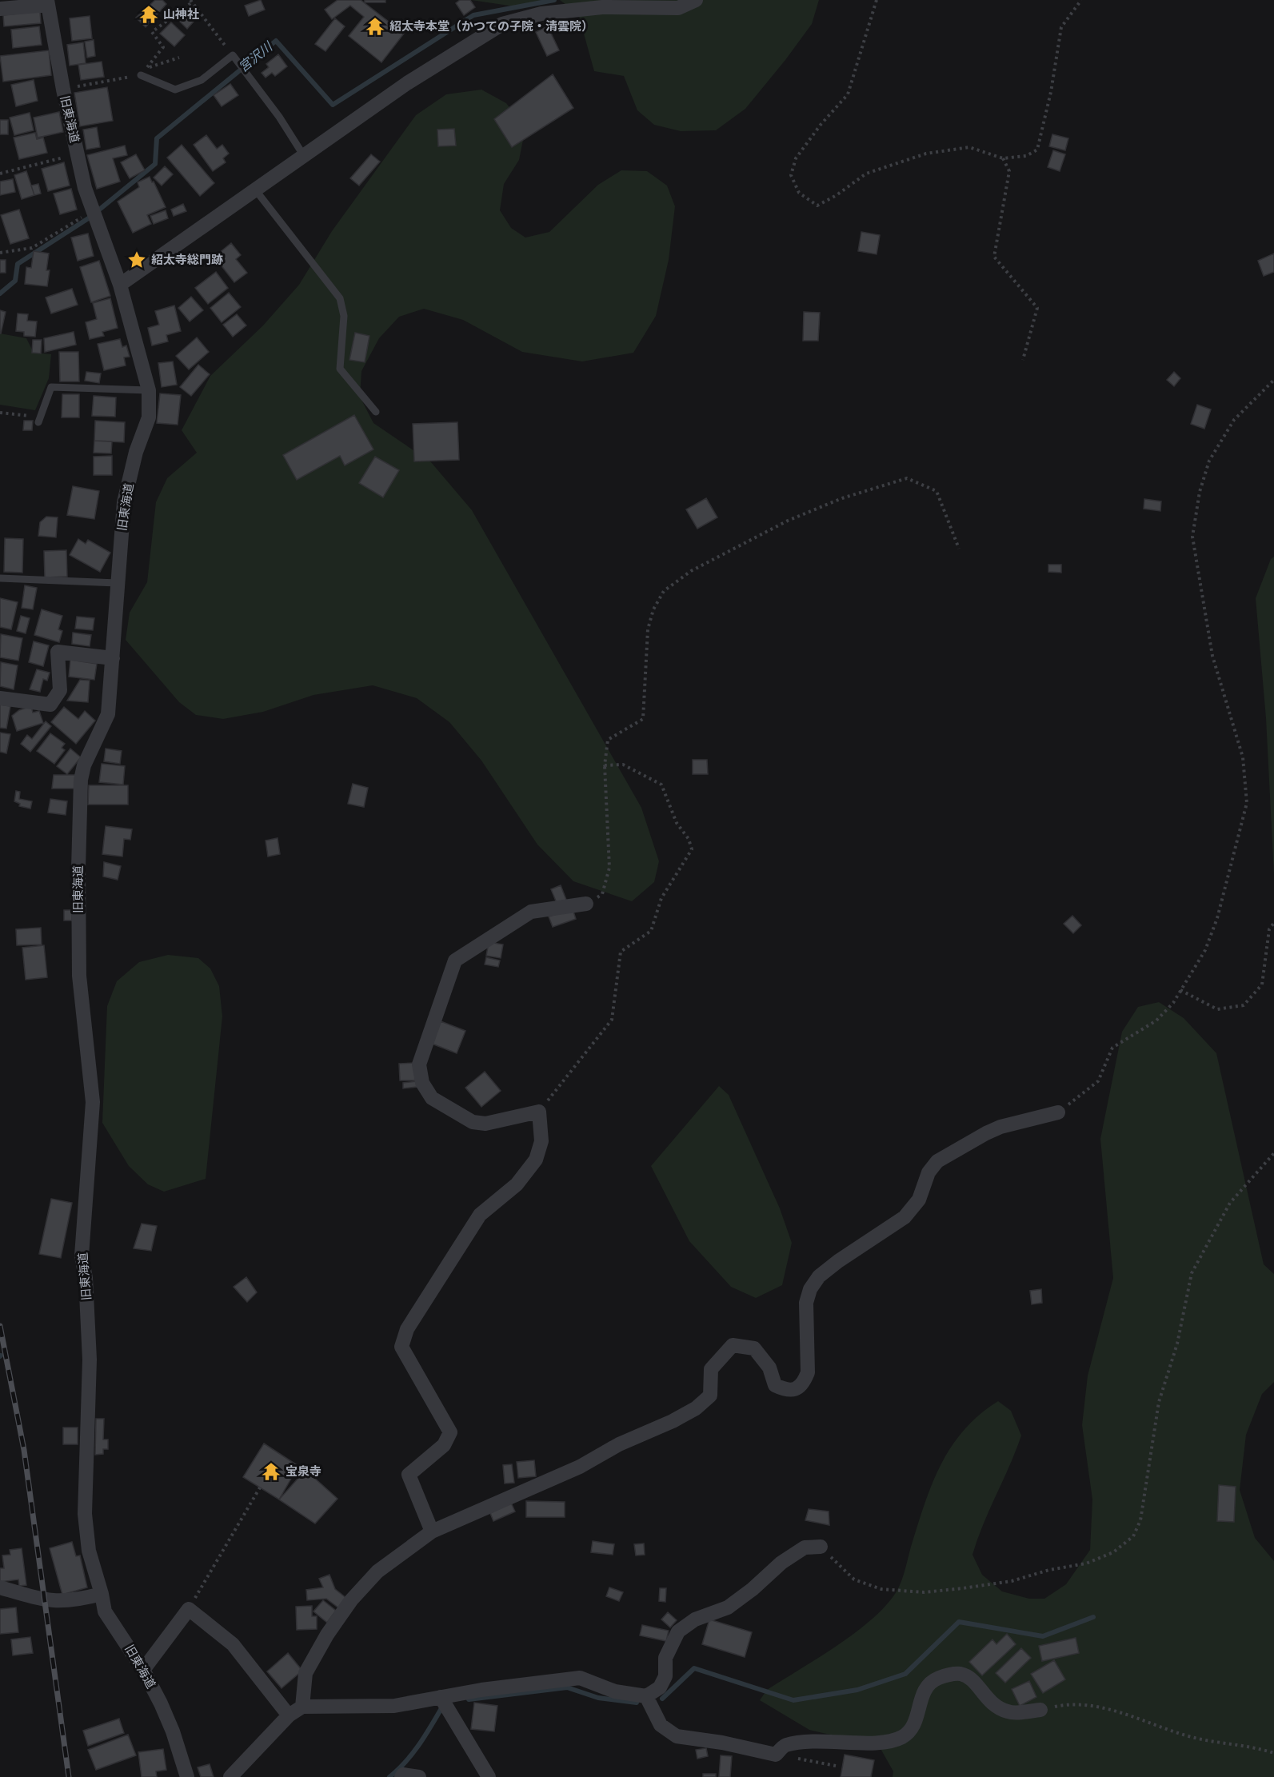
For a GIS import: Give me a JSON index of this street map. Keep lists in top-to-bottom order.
{
  "streets": {
    "street": ["旧東海道"]
  },
  "water": ["宮沢川"],
  "places": {
    "temple": ["山神社", "紹太寺本堂（かつての子院・清雲院）", "宝泉寺"],
    "place": ["紹太寺総門跡"]
  }
}
